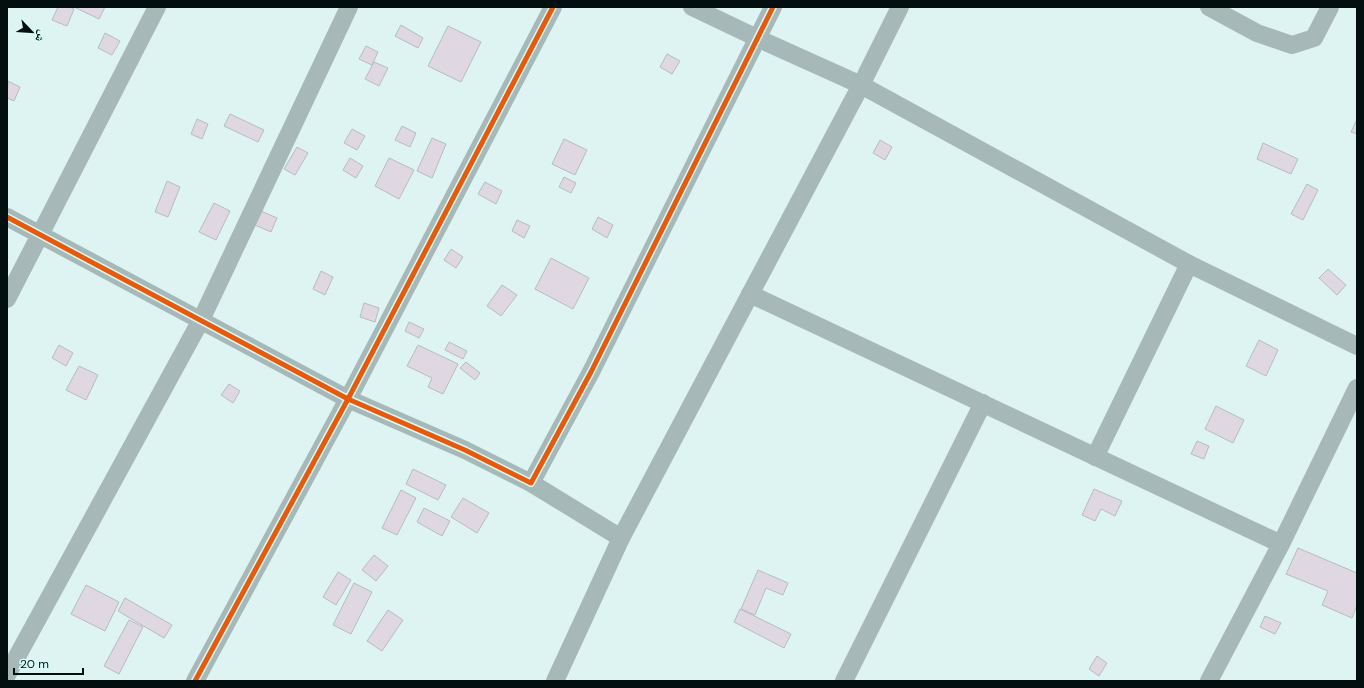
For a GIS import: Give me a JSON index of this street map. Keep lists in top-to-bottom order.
{
  "scale_bar": "20 m",
  "north": "bottom right"
}
